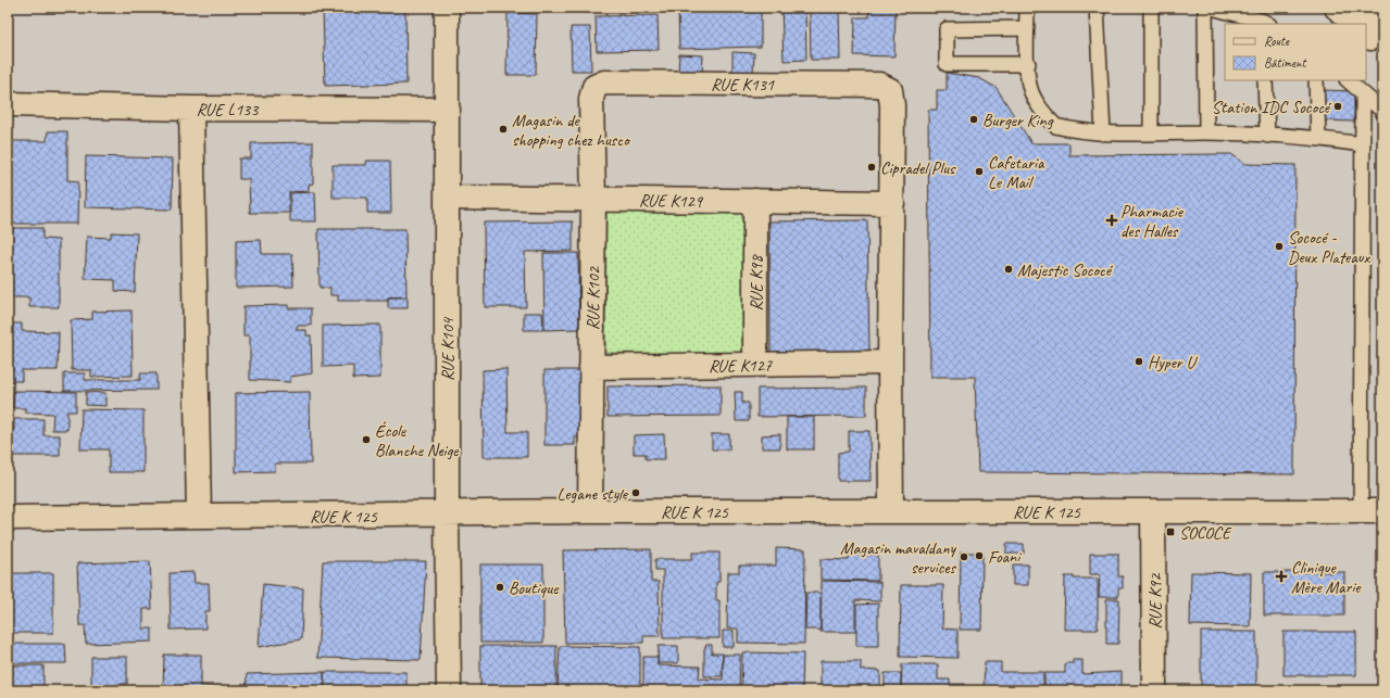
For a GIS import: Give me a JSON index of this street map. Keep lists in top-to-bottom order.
{
  "streets": {
    "street": [
      "RUE K131",
      "RUE L133",
      "RUE K129",
      "RUE K98",
      "RUE K102",
      "RUE K104",
      "RUE K127",
      "RUE K 125",
      "RUE K92"
    ]
  },
  "crossings": [
    ["RUE K131", "RUE K129"],
    ["RUE K131", "RUE K102"],
    ["RUE L133", "RUE K104"],
    ["RUE K129", "RUE K98"],
    ["RUE K129", "RUE K102"],
    ["RUE K129", "RUE K104"],
    ["RUE K98", "RUE K127"],
    ["RUE K102", "RUE K127"],
    ["RUE K102", "RUE K 125"],
    ["RUE K104", "RUE K 125"],
    ["RUE K 125", "RUE K92"]
  ],
  "places": {
    "other": [
      "Station IDC Sococé",
      "Burger King",
      "Magasin de shopping chez husco",
      "Cipradel Plus",
      "Cafetaria Le Mail",
      "Sococé - Deux Plateaux",
      "Majestic Sococé",
      "Hyper U",
      "École Blanche Neige",
      "Legane style",
      "Foani",
      "Magasin mavaldany services",
      "Boutique"
    ],
    "health": ["Pharmacie des Halles", "Clinique Mère Marie"],
    "transit": ["SOCOCE"]
  },
  "legend": ["Route", "Bâtiment"]
}
